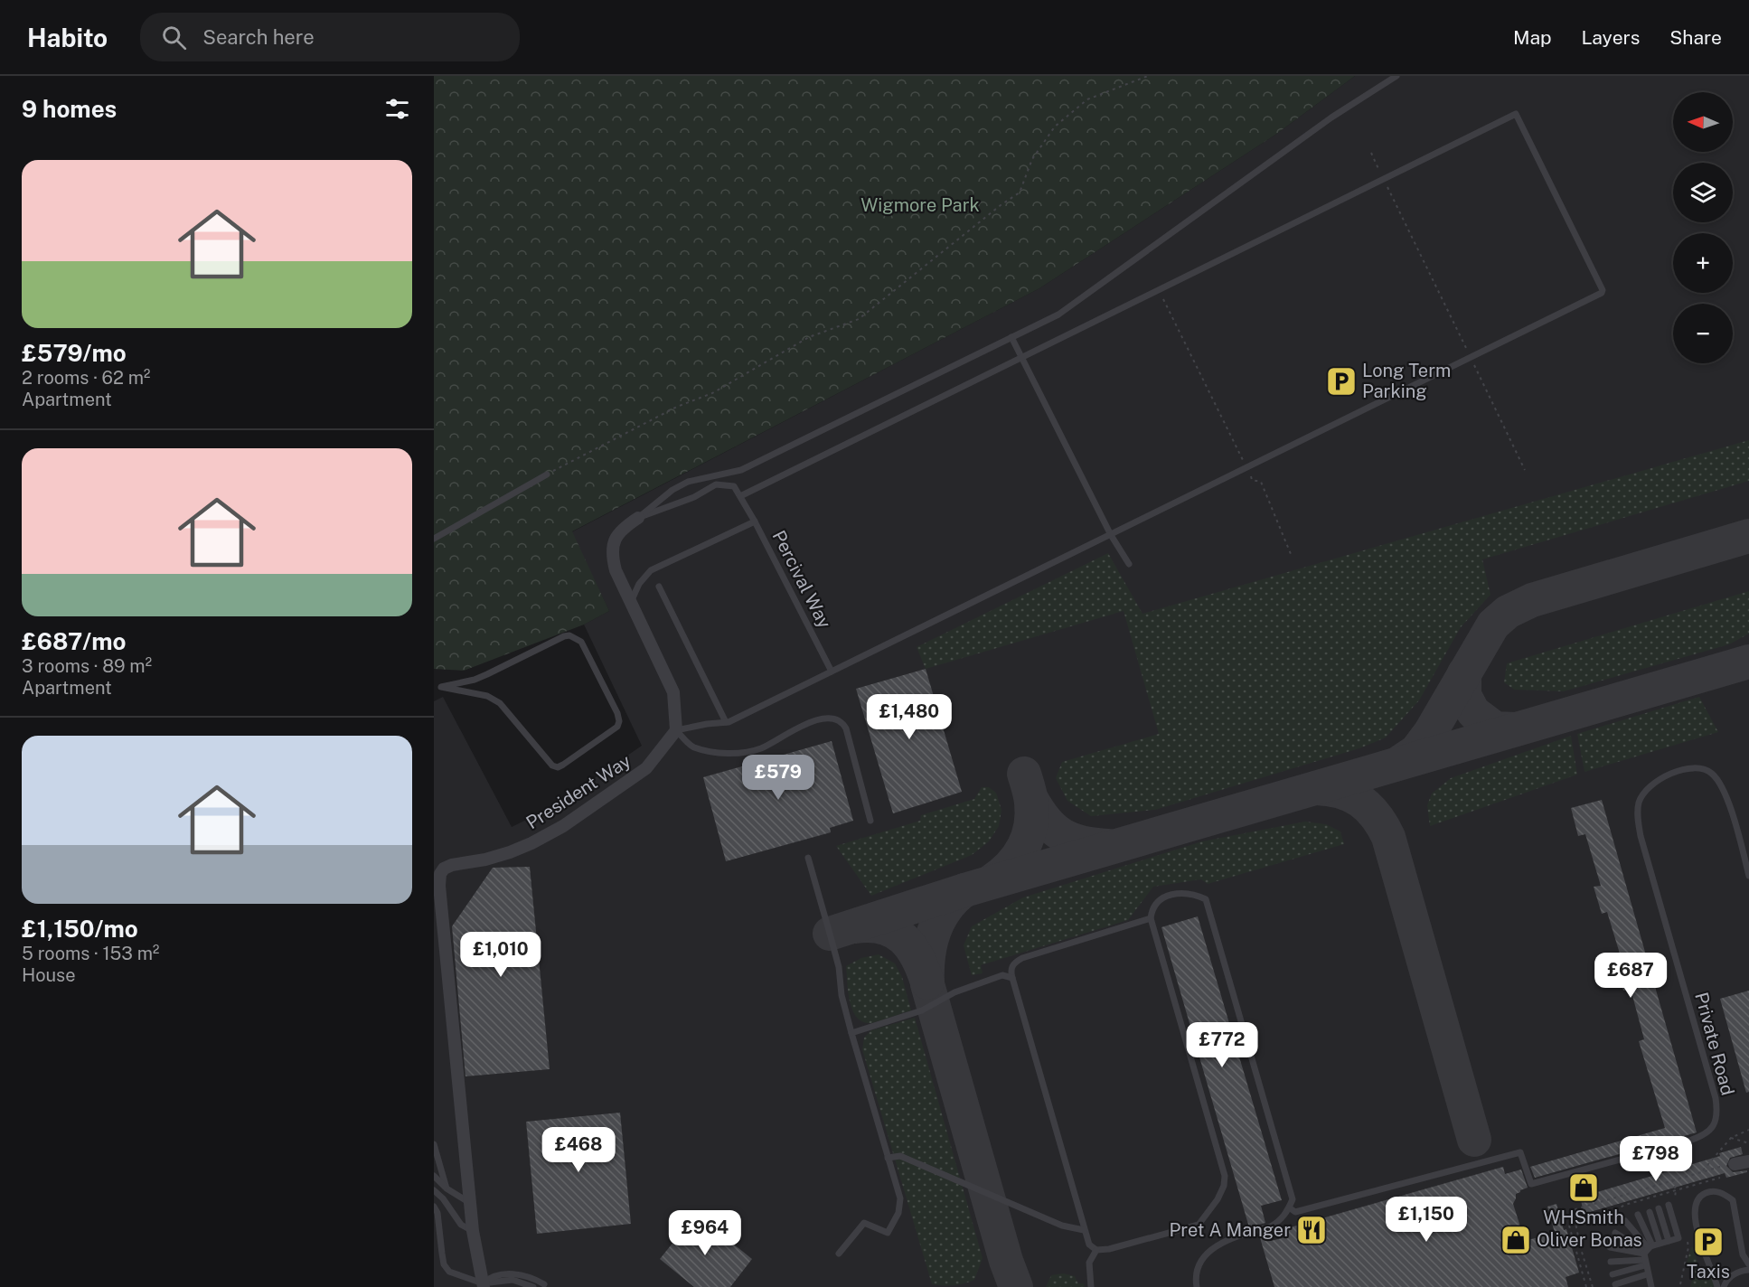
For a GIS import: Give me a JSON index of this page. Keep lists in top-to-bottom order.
{
  "streets": {
    "street": ["President Way"],
    "lane": ["Percival Way", "Private Road"]
  },
  "parks": ["Wigmore Park"],
  "places": {
    "parking": ["Long Term Parking", "Taxis"],
    "shop": ["WHSmith", "Oliver Bonas"],
    "restaurant": ["Pret A Manger"]
  },
  "north": "left",
  "page": {
    "header": "Habito",
    "search": "Search here",
    "nav": ["Map", "Layers", "Share"],
    "heading": "9 homes",
    "map_buttons": ["+", "−"],
    "list": [
      {
        "name": "£579/mo",
        "note": "2 rooms · 62 m² · Apartment"
      },
      {
        "name": "£687/mo",
        "note": "3 rooms · 89 m² · Apartment"
      },
      {
        "name": "£1,150/mo",
        "note": "5 rooms · 153 m² · House"
      }
    ],
    "price": [
      "£1,480",
      "£579",
      "£1,010",
      "£687",
      "£772",
      "£468",
      "£798",
      "£1,150",
      "£964"
    ]
  }
}
